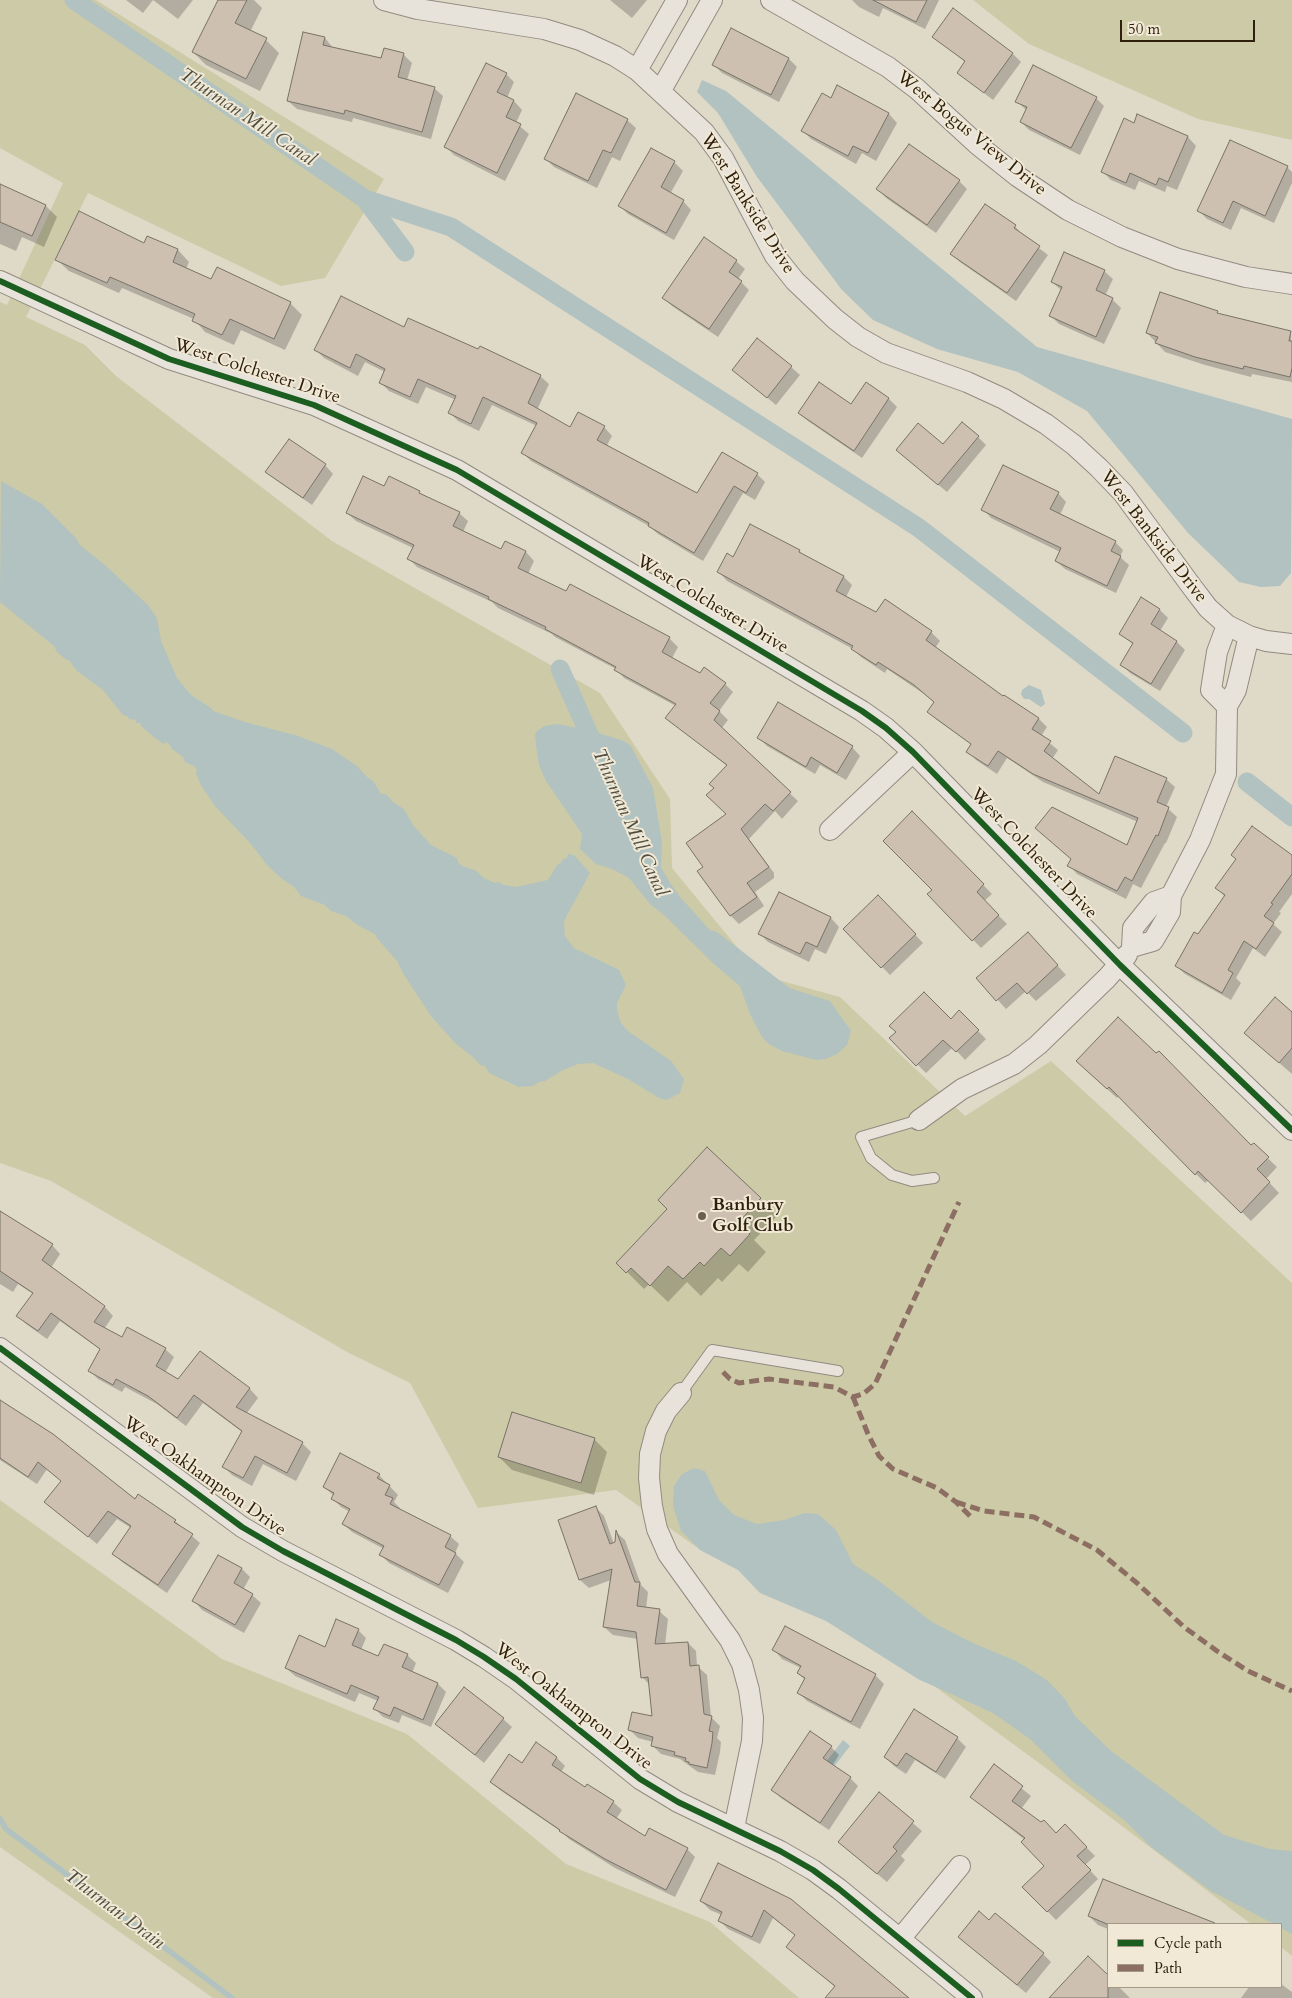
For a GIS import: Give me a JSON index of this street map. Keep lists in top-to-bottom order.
{
  "streets": {
    "street": [
      "West Bogus View Drive",
      "West Bankside Drive",
      "West Colchester Drive",
      "West Oakhampton Drive"
    ]
  },
  "water": ["Thurman Mill Canal", "Thurman Drain"],
  "places": ["Banbury Golf Club"],
  "legend": ["Cycle path", "Path"],
  "scale_bar": "50 m"
}
